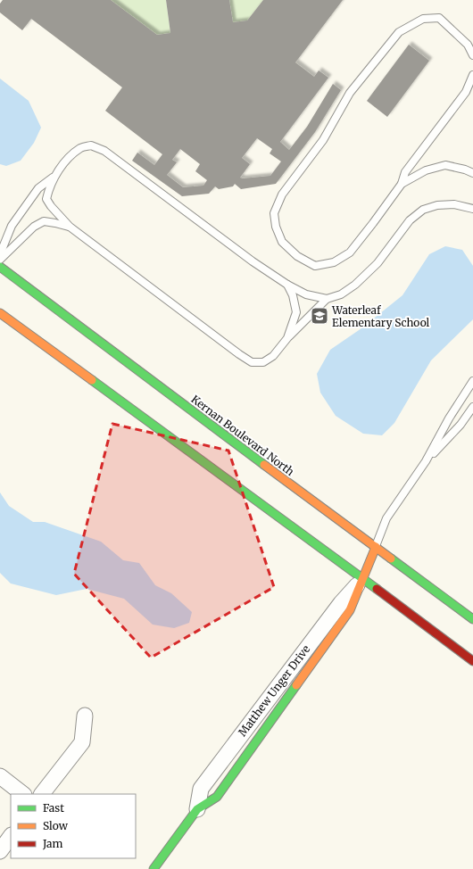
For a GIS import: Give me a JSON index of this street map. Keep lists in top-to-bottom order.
{
  "streets": {
    "main road": ["Kernan Boulevard North", "Matthew Unger Drive"]
  },
  "crossings": [
    ["Kernan Boulevard North", "Matthew Unger Drive"]
  ],
  "places": {
    "school or university": ["Waterleaf Elementary School"]
  },
  "legend": ["Fast", "Slow", "Jam"]
}
